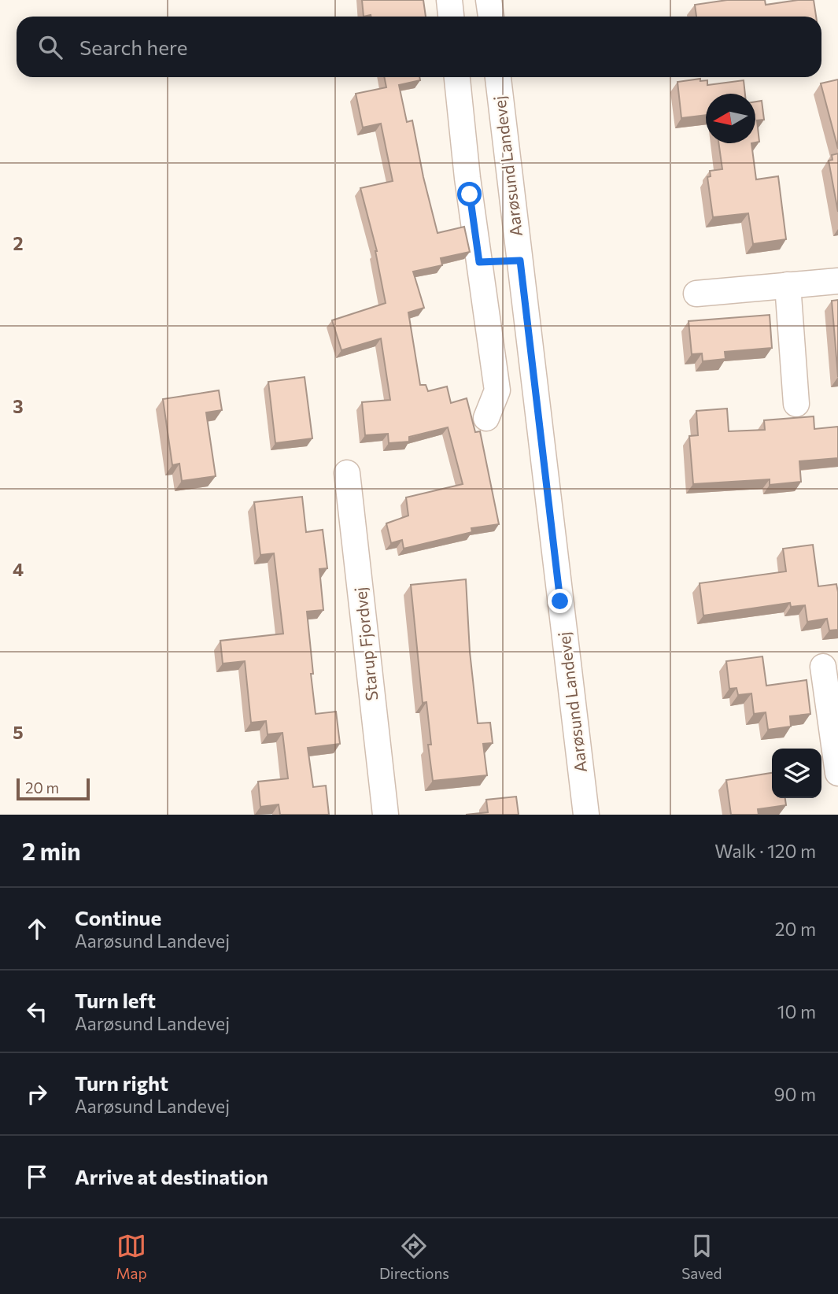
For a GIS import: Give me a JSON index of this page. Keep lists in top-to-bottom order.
{
  "streets": {
    "street": ["Aarøsund Landevej", "Starup Fjordvej"]
  },
  "scale_bar": "20 m",
  "north": "left",
  "page": {
    "search": "Search here",
    "scale": "20 m",
    "heading": ["2 min", "Walk · 120 m"],
    "list": [
      ["Continue", "Aarøsund Landevej", "20 m"],
      ["Turn left", "Aarøsund Landevej", "10 m"],
      ["Turn right", "Aarøsund Landevej", "90 m"],
      "Arrive at destination"
    ],
    "nav": ["Map", "Directions", "Saved"]
  },
  "grid": {
    "rows": [
      "2",
      "3",
      "4",
      "5"
    ]
  }
}
